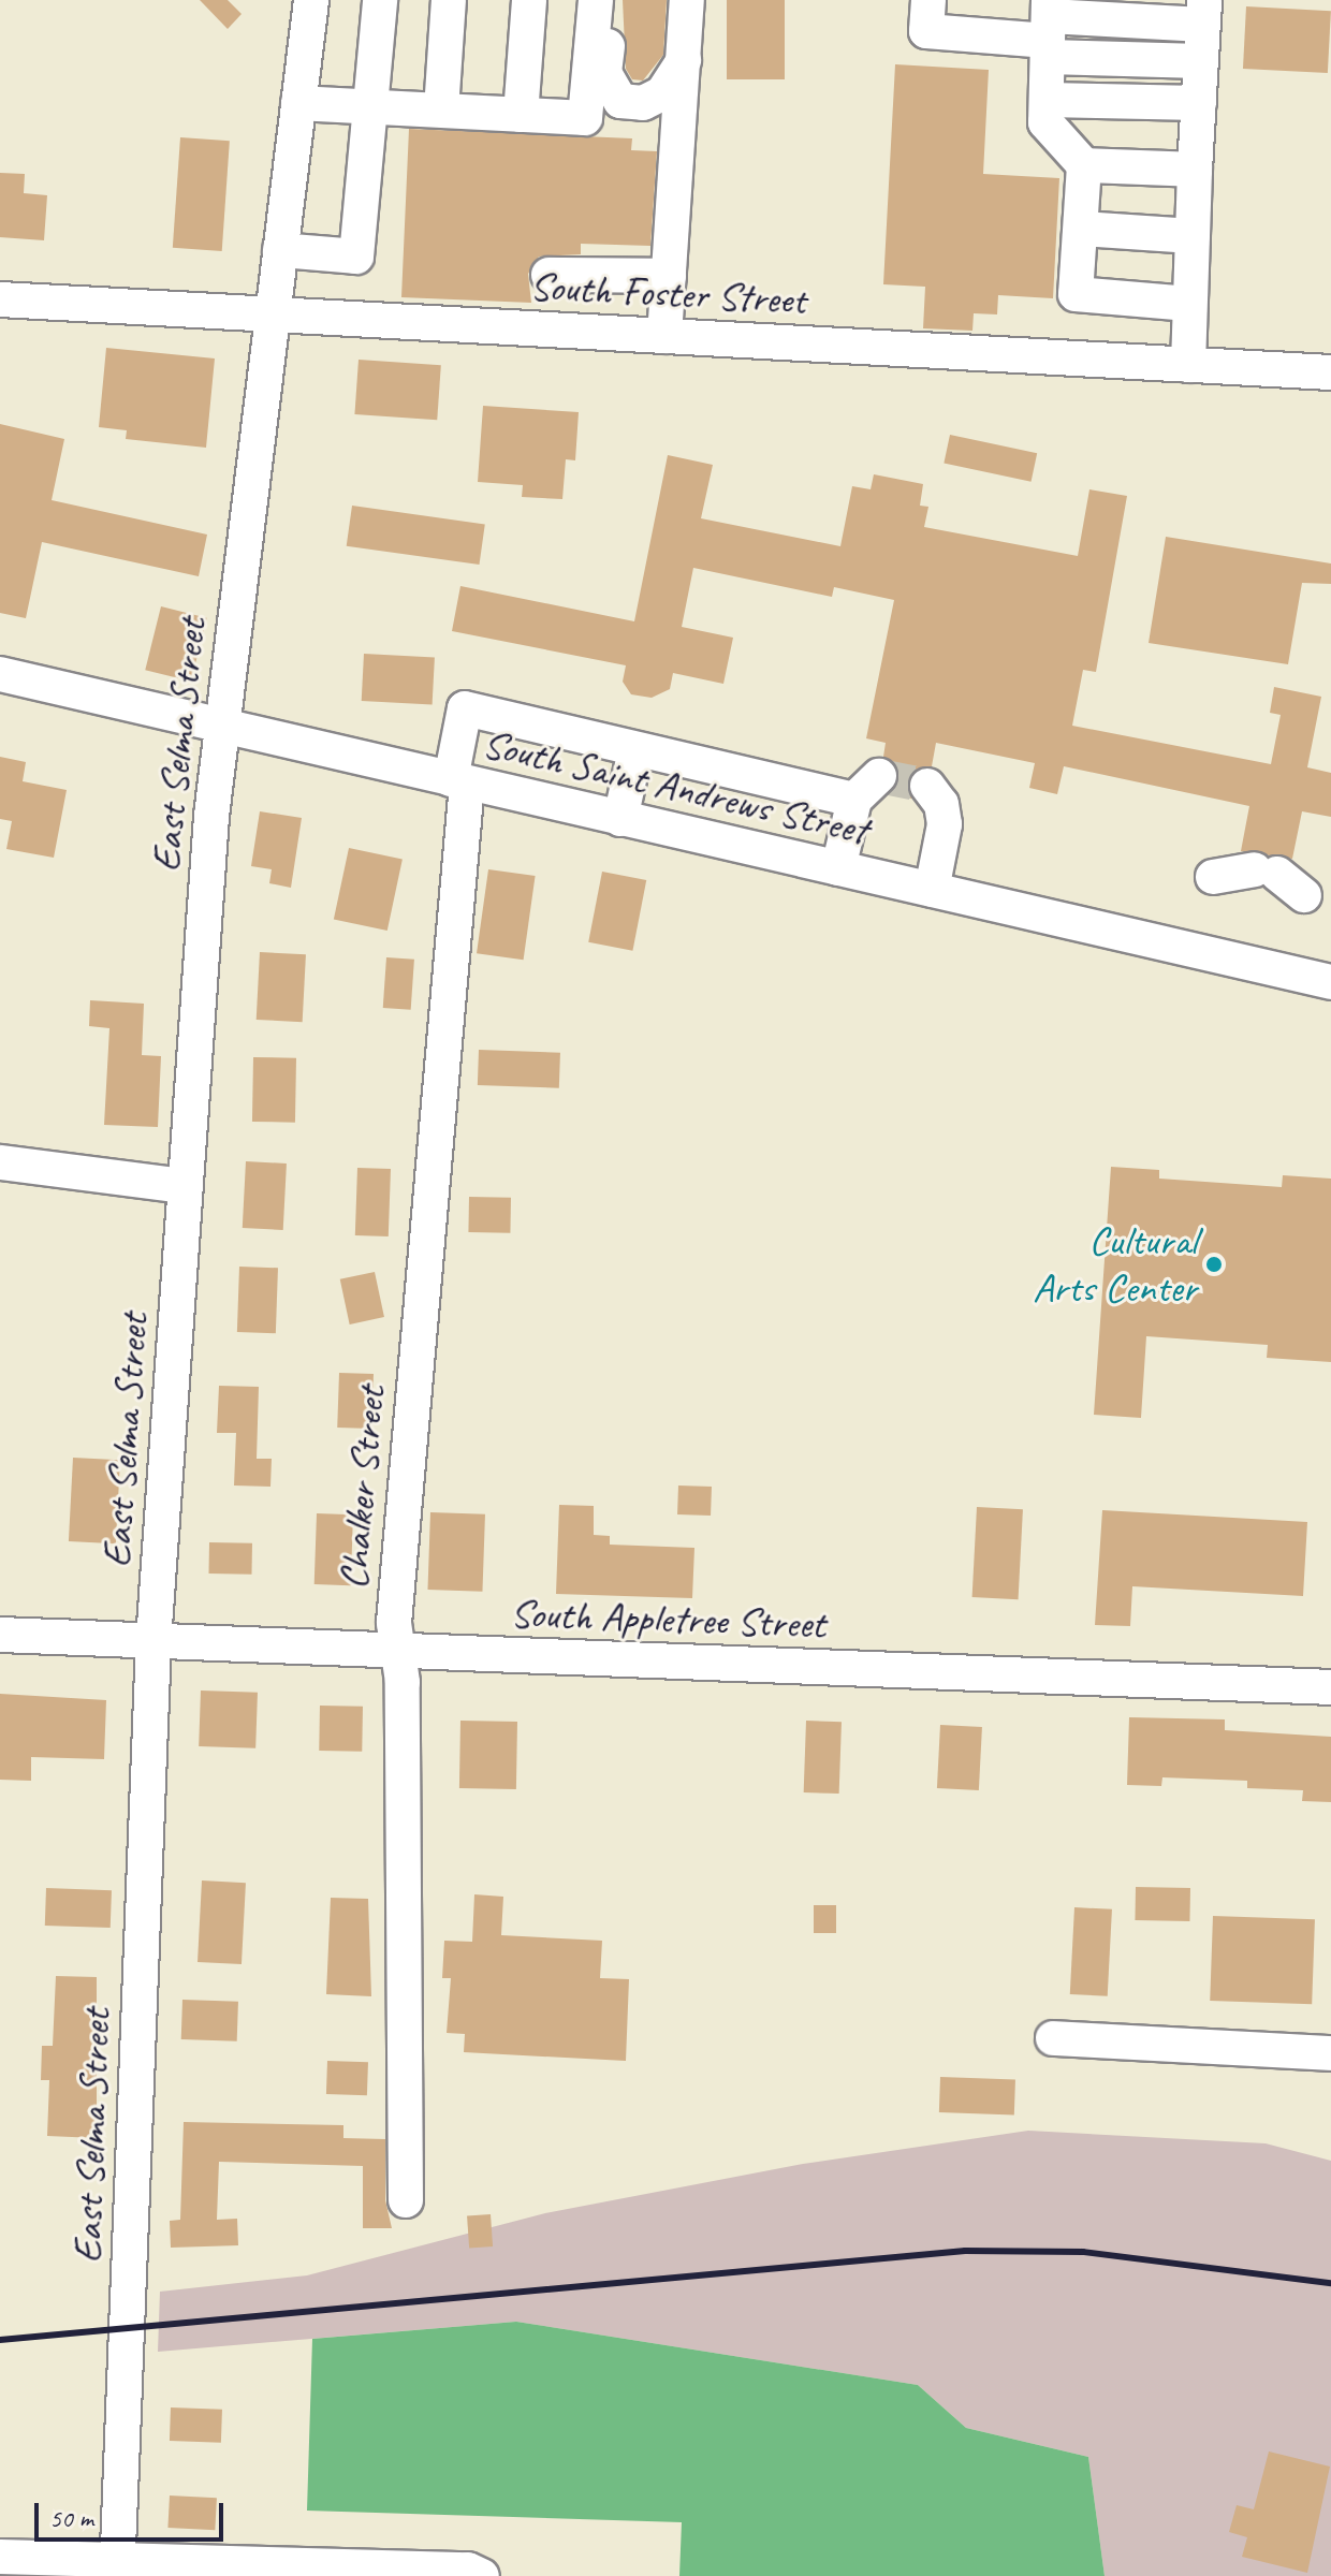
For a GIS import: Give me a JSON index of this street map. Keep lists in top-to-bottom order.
{
  "streets": {
    "street": [
      "South Foster Street",
      "East Selma Street",
      "South Saint Andrews Street",
      "Chalker Street",
      "South Appletree Street"
    ]
  },
  "crossings": [
    ["South Foster Street", "East Selma Street"],
    ["East Selma Street", "South Saint Andrews Street"],
    ["East Selma Street", "South Appletree Street"],
    ["South Saint Andrews Street", "Chalker Street"],
    ["Chalker Street", "South Appletree Street"]
  ],
  "places": ["Cultural Arts Center"],
  "scale_bar": "50 m"
}
